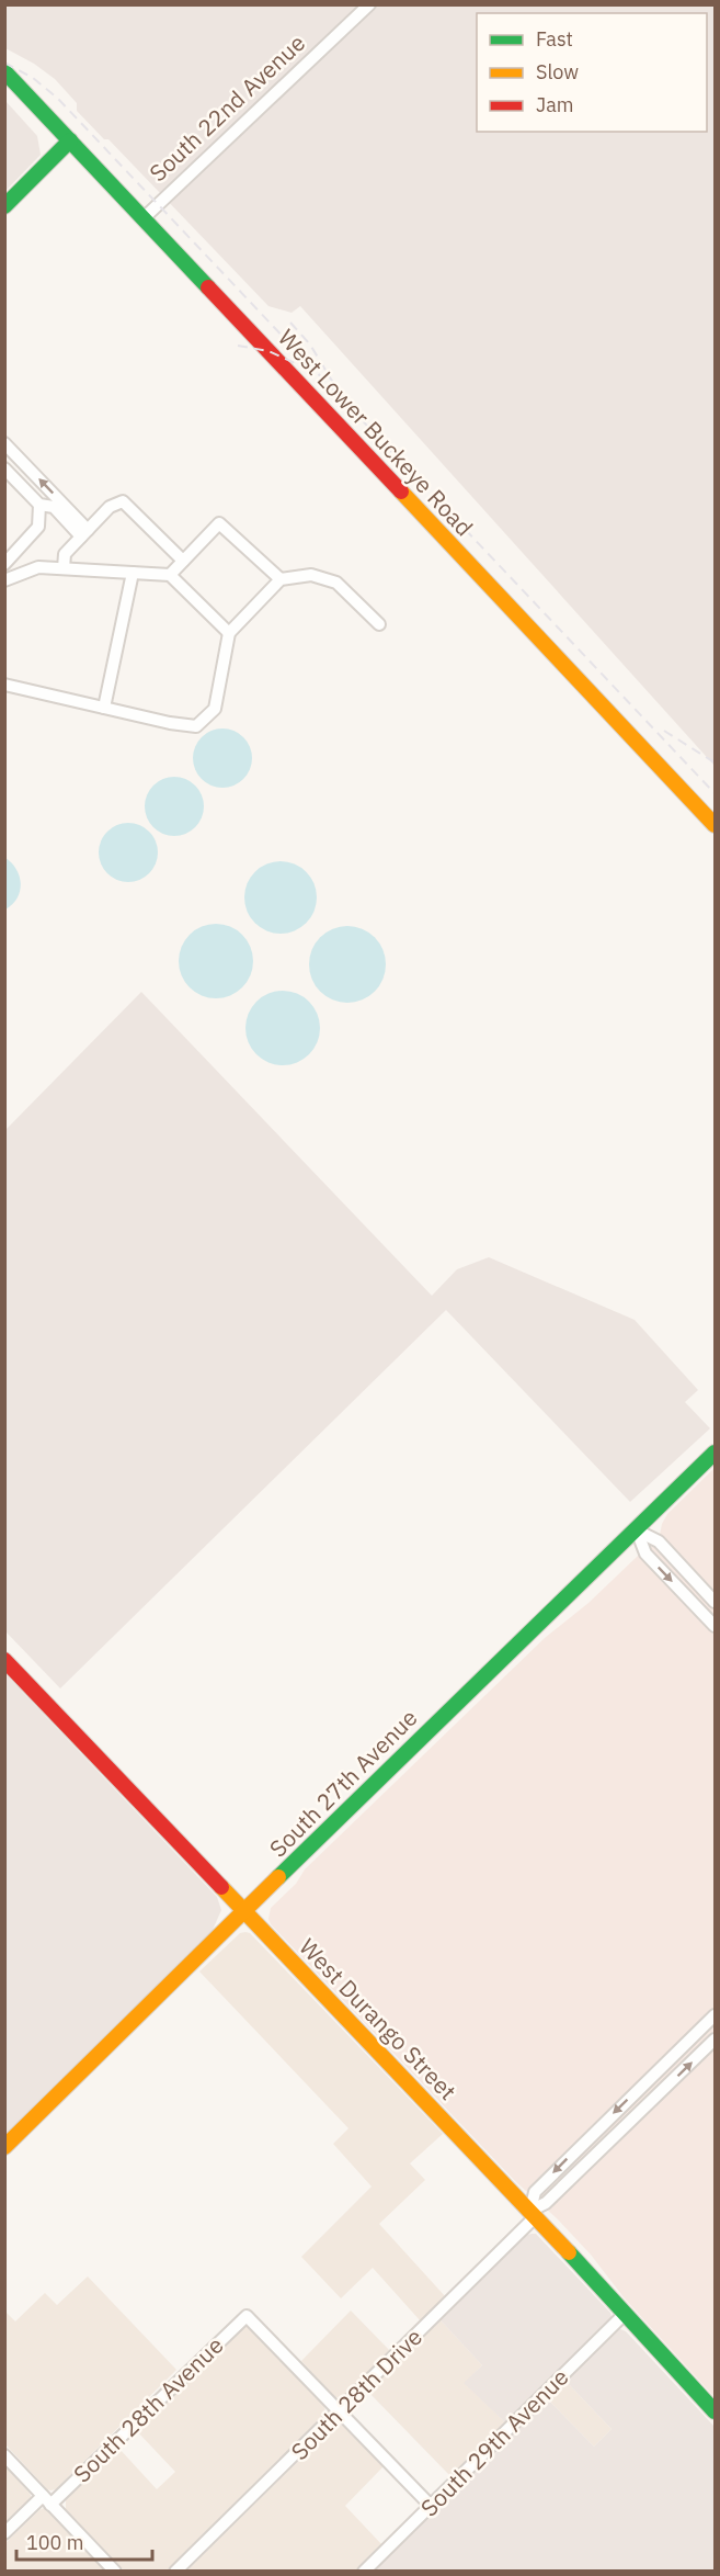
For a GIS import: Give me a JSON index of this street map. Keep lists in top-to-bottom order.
{
  "streets": {
    "main road": ["West Lower Buckeye Road", "South 27th Avenue", "West Durango Street"],
    "street": [
      "South 22nd Avenue",
      "South 28th Drive",
      "South 28th Avenue",
      "South 29th Avenue"
    ]
  },
  "crossings": [
    ["South 22nd Avenue", "West Lower Buckeye Road"],
    ["South 27th Avenue", "West Durango Street"],
    ["West Durango Street", "South 28th Drive"],
    ["West Durango Street", "South 29th Avenue"],
    ["South 28th Drive", "South 28th Avenue"]
  ],
  "legend": ["Fast", "Slow", "Jam"],
  "scale_bar": "100 m"
}
